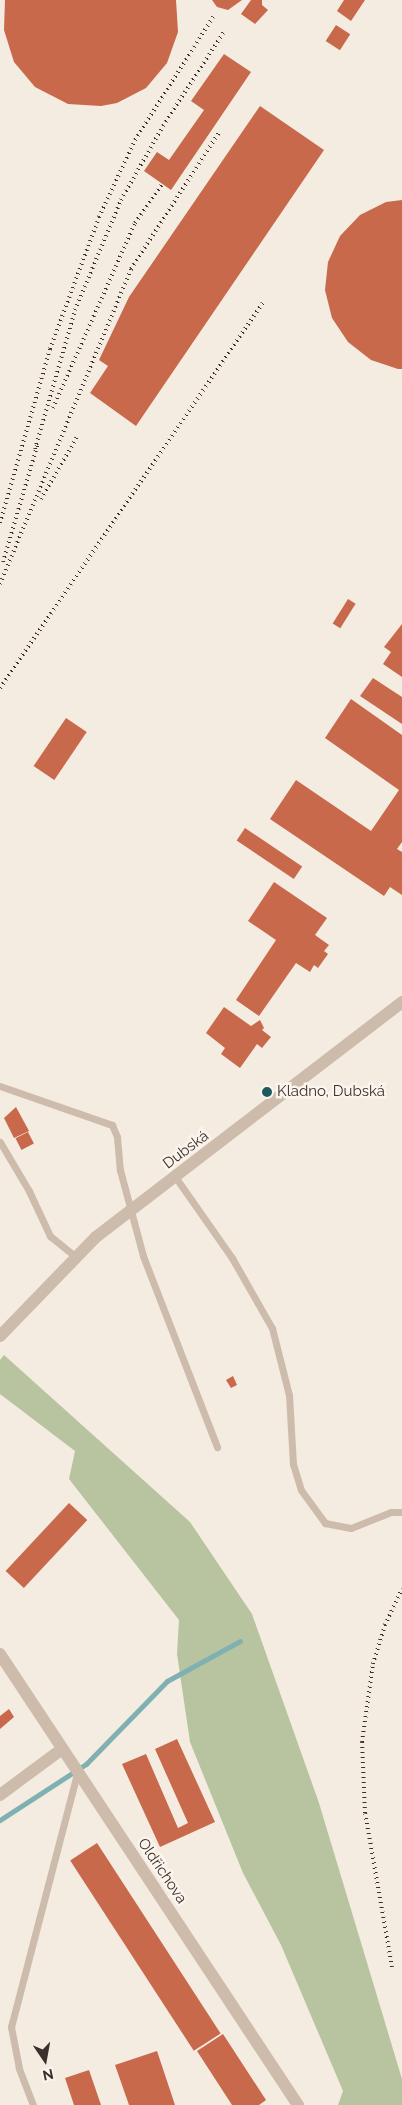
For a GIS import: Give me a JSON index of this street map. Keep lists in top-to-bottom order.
{
  "streets": {
    "street": ["Dubská", "Oldřichova"]
  },
  "places": ["Kladno, Dubská"],
  "north": "bottom"
}
